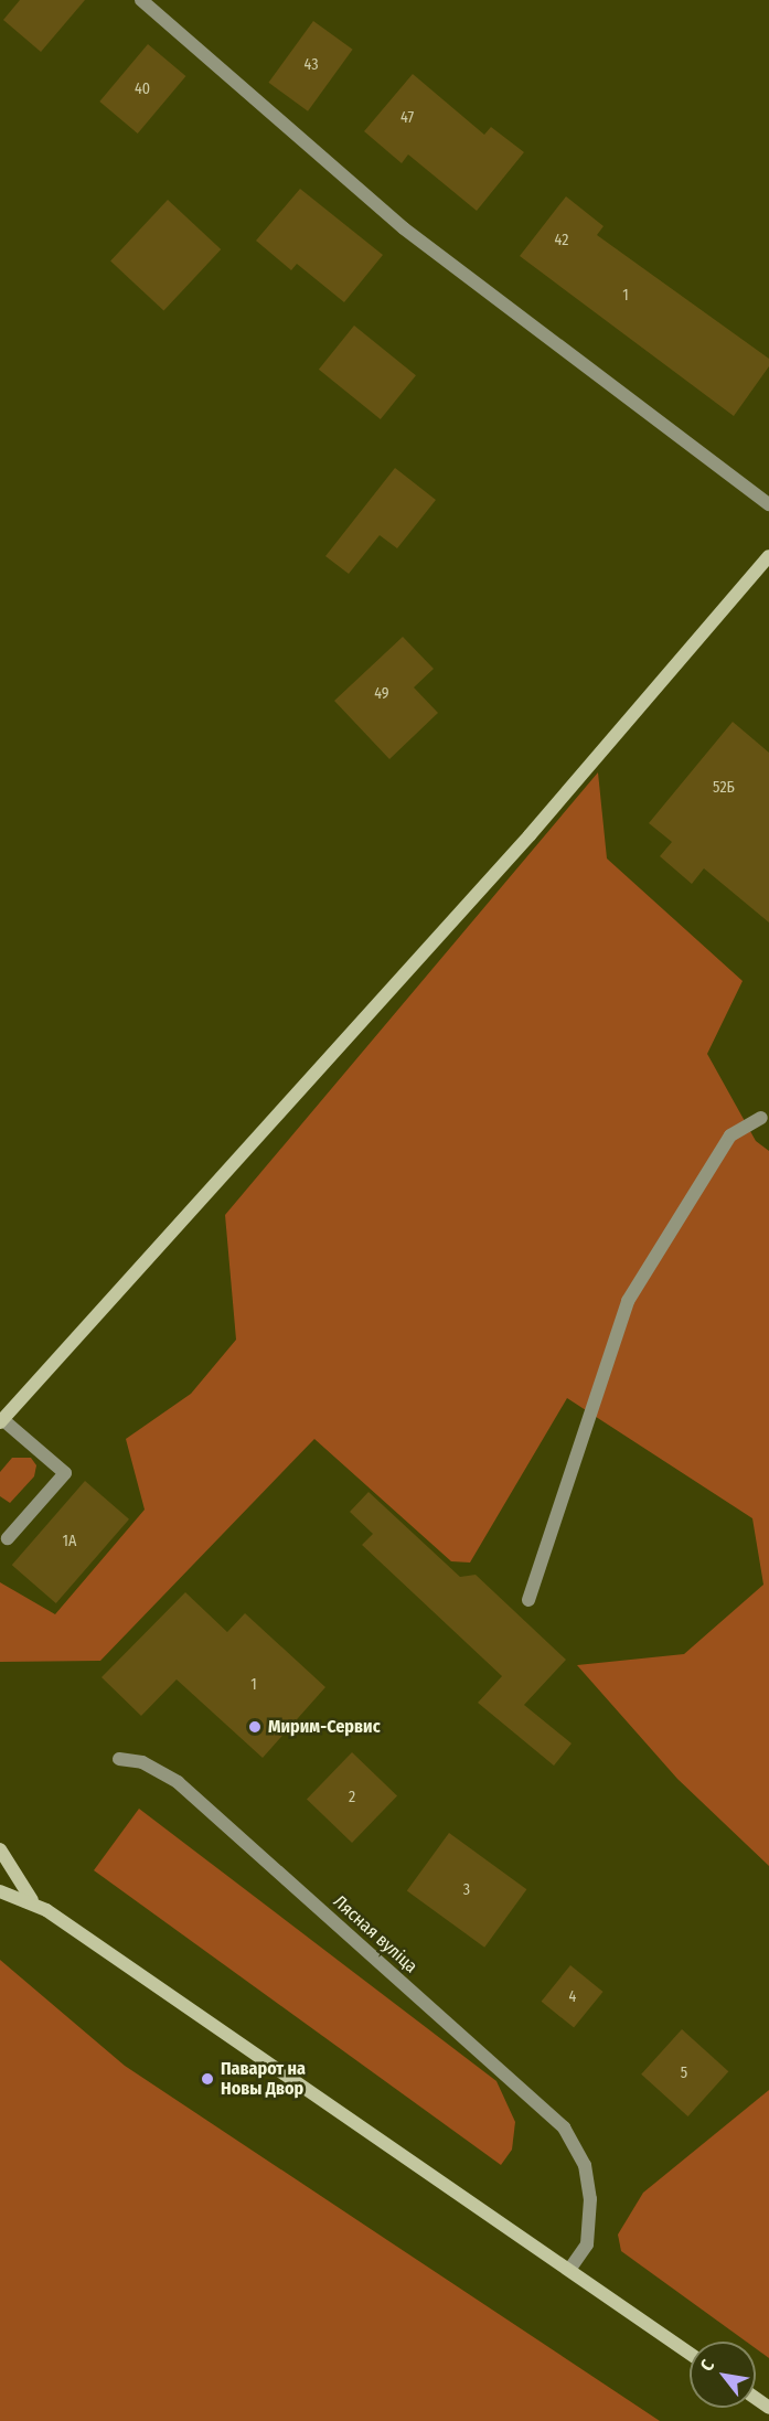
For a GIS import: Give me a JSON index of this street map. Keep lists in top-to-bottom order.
{
  "streets": {
    "street": ["Лясная вуліца"]
  },
  "places": ["Мирим-Сервис", "Паварот на Новы Двор"],
  "house_numbers": [
    "43",
    "40",
    "47",
    "42",
    "1",
    "49",
    "52Б",
    "1А",
    "1",
    "2",
    "3",
    "4",
    "5"
  ],
  "north": "top left"
}
